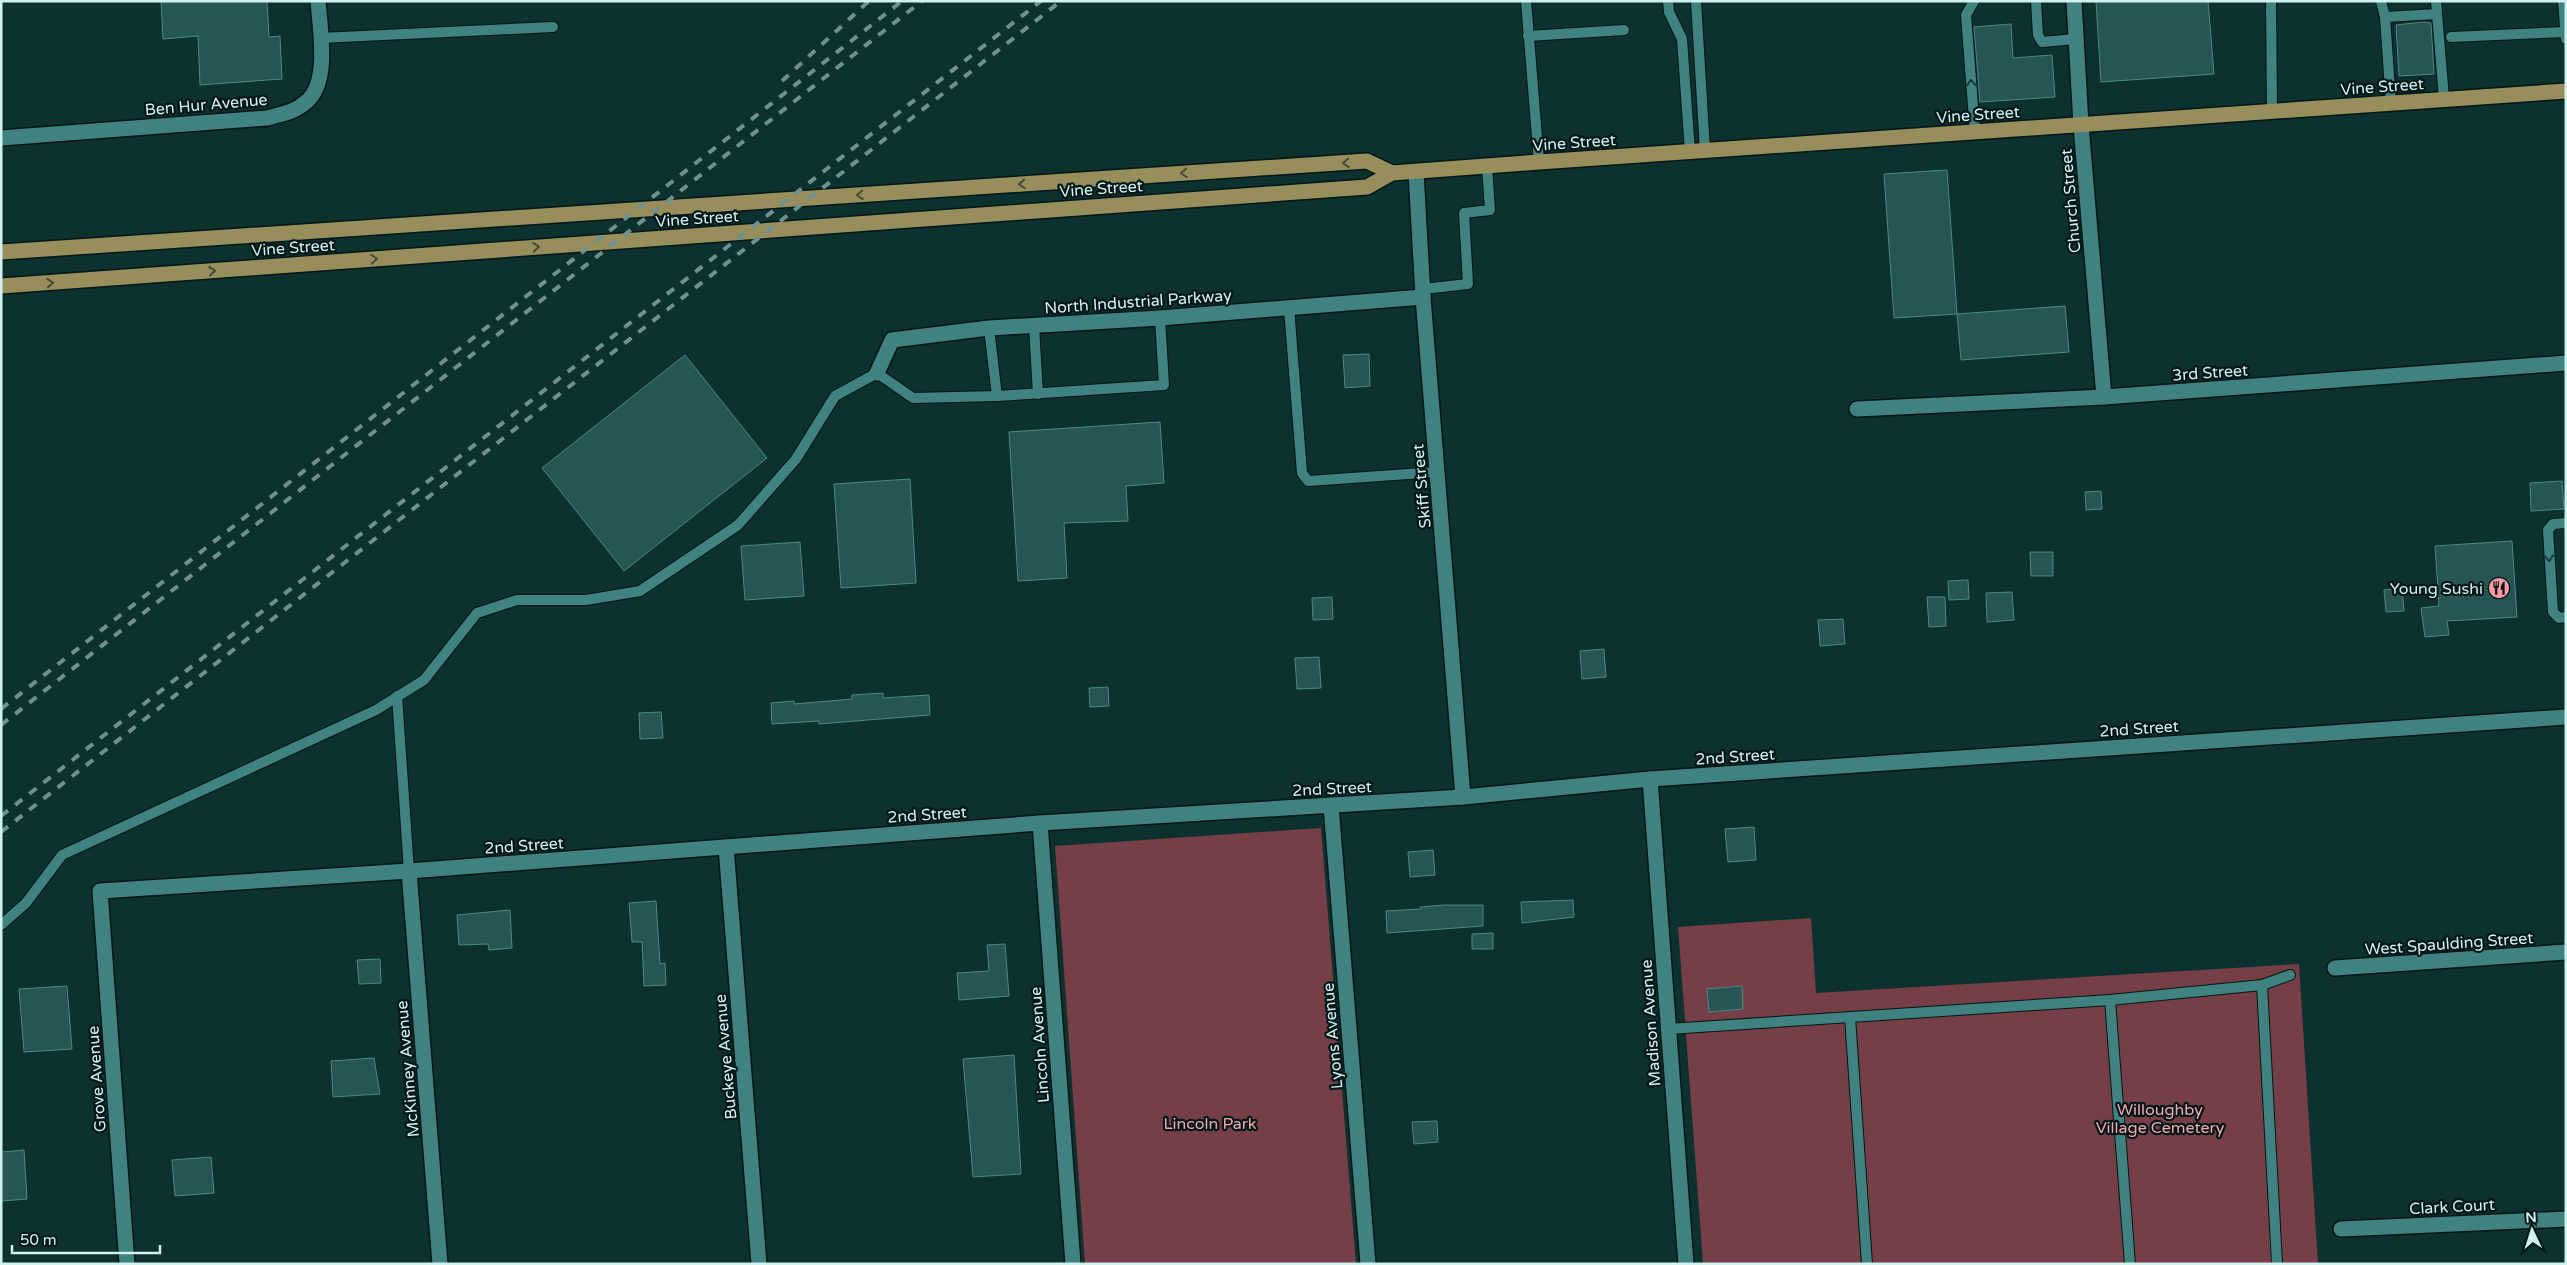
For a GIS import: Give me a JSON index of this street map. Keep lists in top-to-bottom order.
{
  "streets": {
    "main road": ["Vine Street"],
    "street": [
      "Ben Hur Avenue",
      "Church Street",
      "North Industrial Parkway",
      "3rd Street",
      "Skiff Street",
      "2nd Street",
      "West Spaulding Street",
      "Madison Avenue",
      "Lyons Avenue",
      "Lincoln Avenue",
      "Buckeye Avenue",
      "McKinney Avenue",
      "Grove Avenue",
      "Clark Court"
    ]
  },
  "crossings": [
    ["Vine Street", "Church Street"],
    ["Vine Street", "Skiff Street"],
    ["Church Street", "3rd Street"],
    ["North Industrial Parkway", "Skiff Street"],
    ["Skiff Street", "2nd Street"],
    ["2nd Street", "Madison Avenue"],
    ["2nd Street", "Lyons Avenue"],
    ["2nd Street", "Lincoln Avenue"],
    ["2nd Street", "Buckeye Avenue"],
    ["2nd Street", "McKinney Avenue"],
    ["2nd Street", "Grove Avenue"]
  ],
  "parks": ["Willoughby Village Cemetery", "Lincoln Park"],
  "places": {
    "restaurant": ["Young Sushi"]
  },
  "scale_bar": "50 m",
  "north": "top"
}
